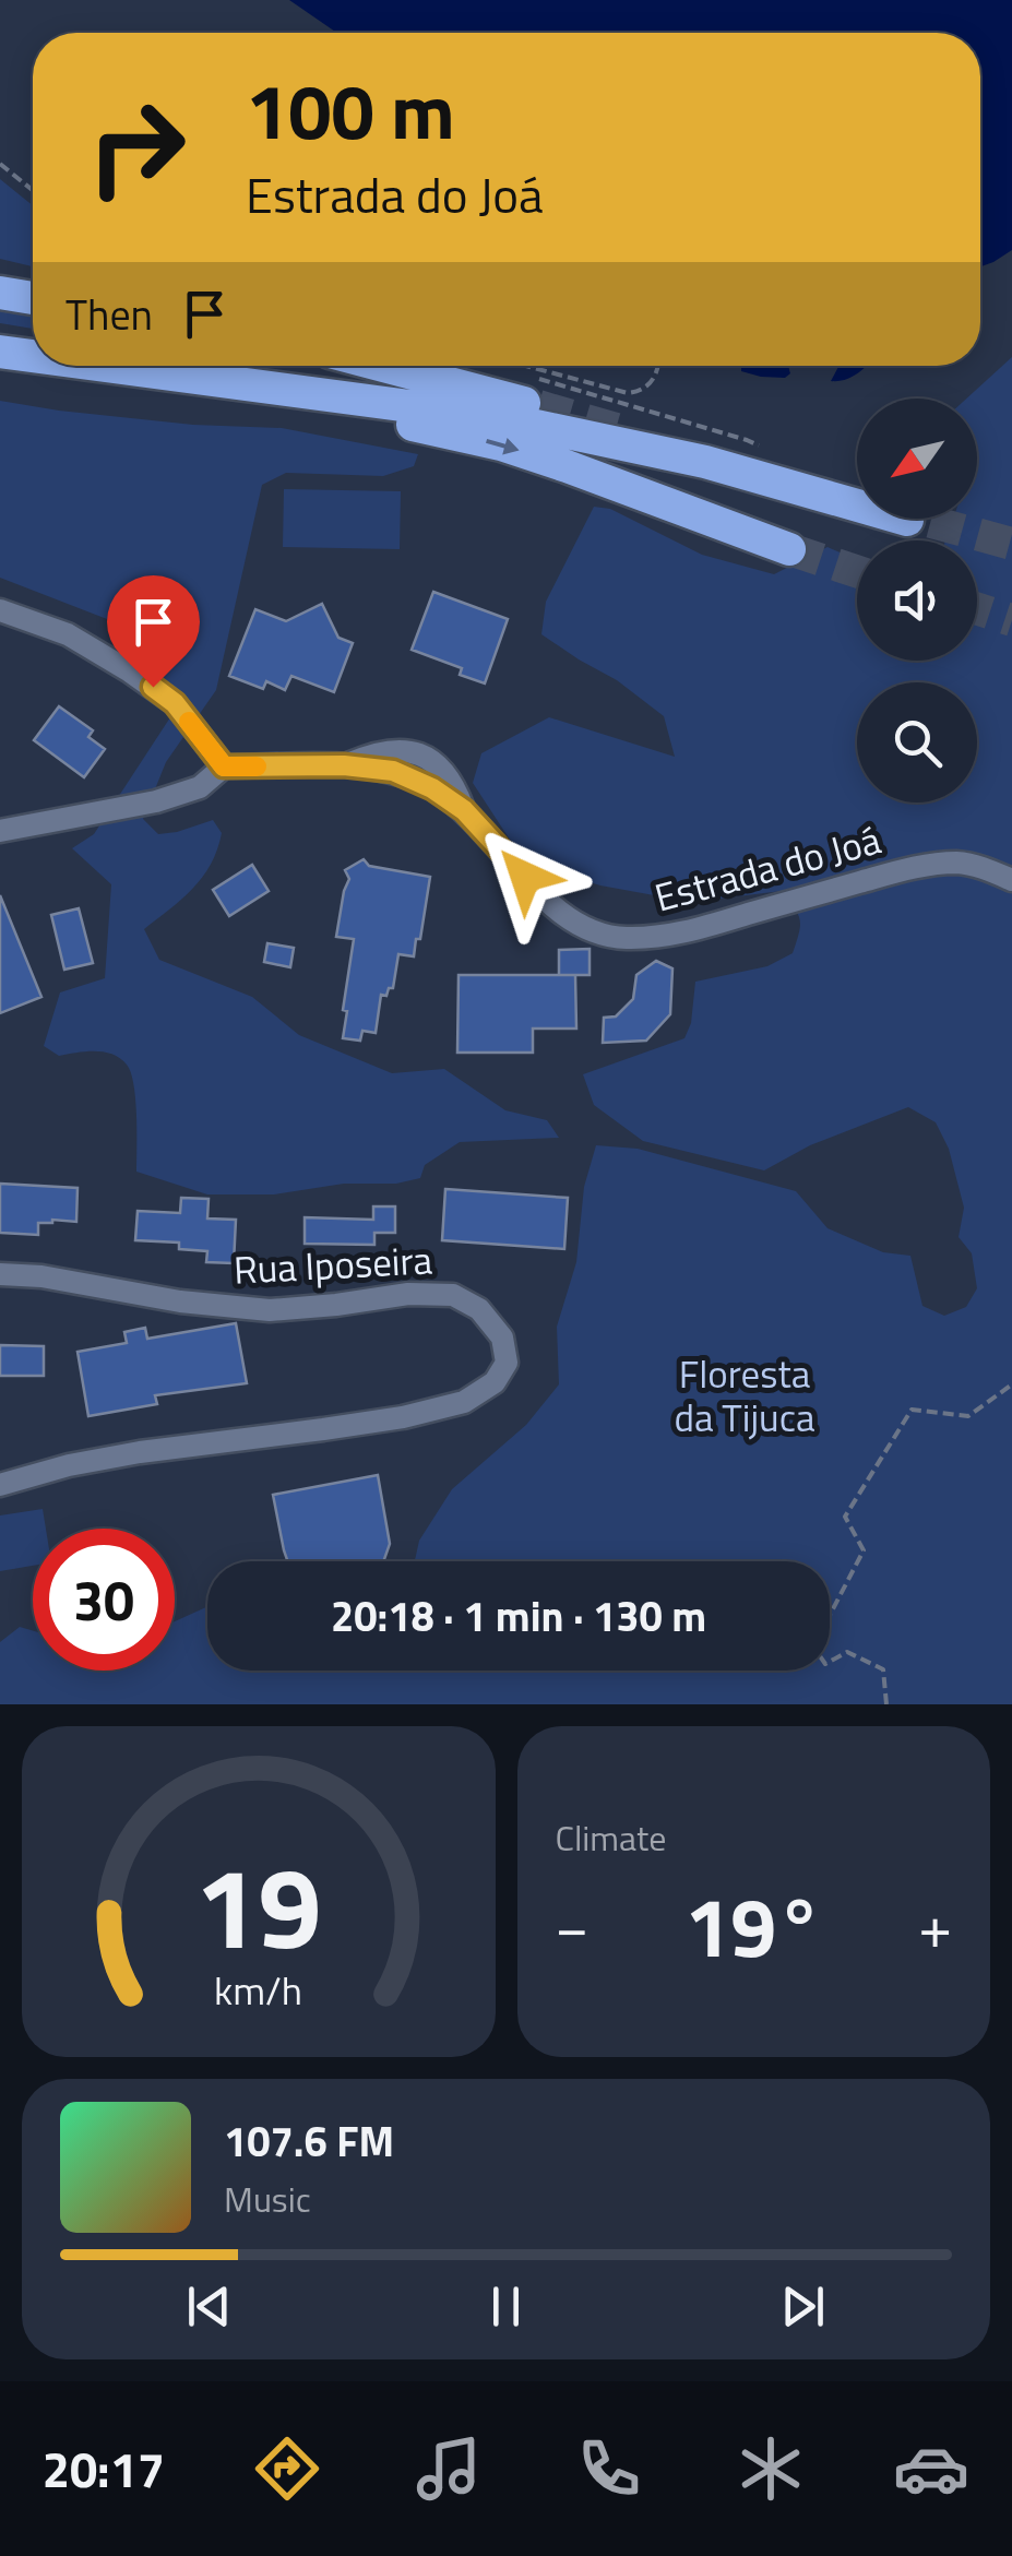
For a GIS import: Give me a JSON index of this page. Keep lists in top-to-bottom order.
{
  "streets": {
    "street": ["Estrada do Joá", "Rua Iposeira"]
  },
  "parks": ["Floresta da Tijuca"],
  "north": "bottom left",
  "page": {
    "turn": ["100 m", "Estrada do Joá"],
    "then": "Then",
    "limit": "30",
    "trip": "20:18 · 1 min · 130 m",
    "tile": "Climate",
    "heat": ["−", "19°", "+"],
    "song": ["107.6 FM", "Music"],
    "tabs": "20:17",
    "gauge": ["19", "km/h"]
  }
}
